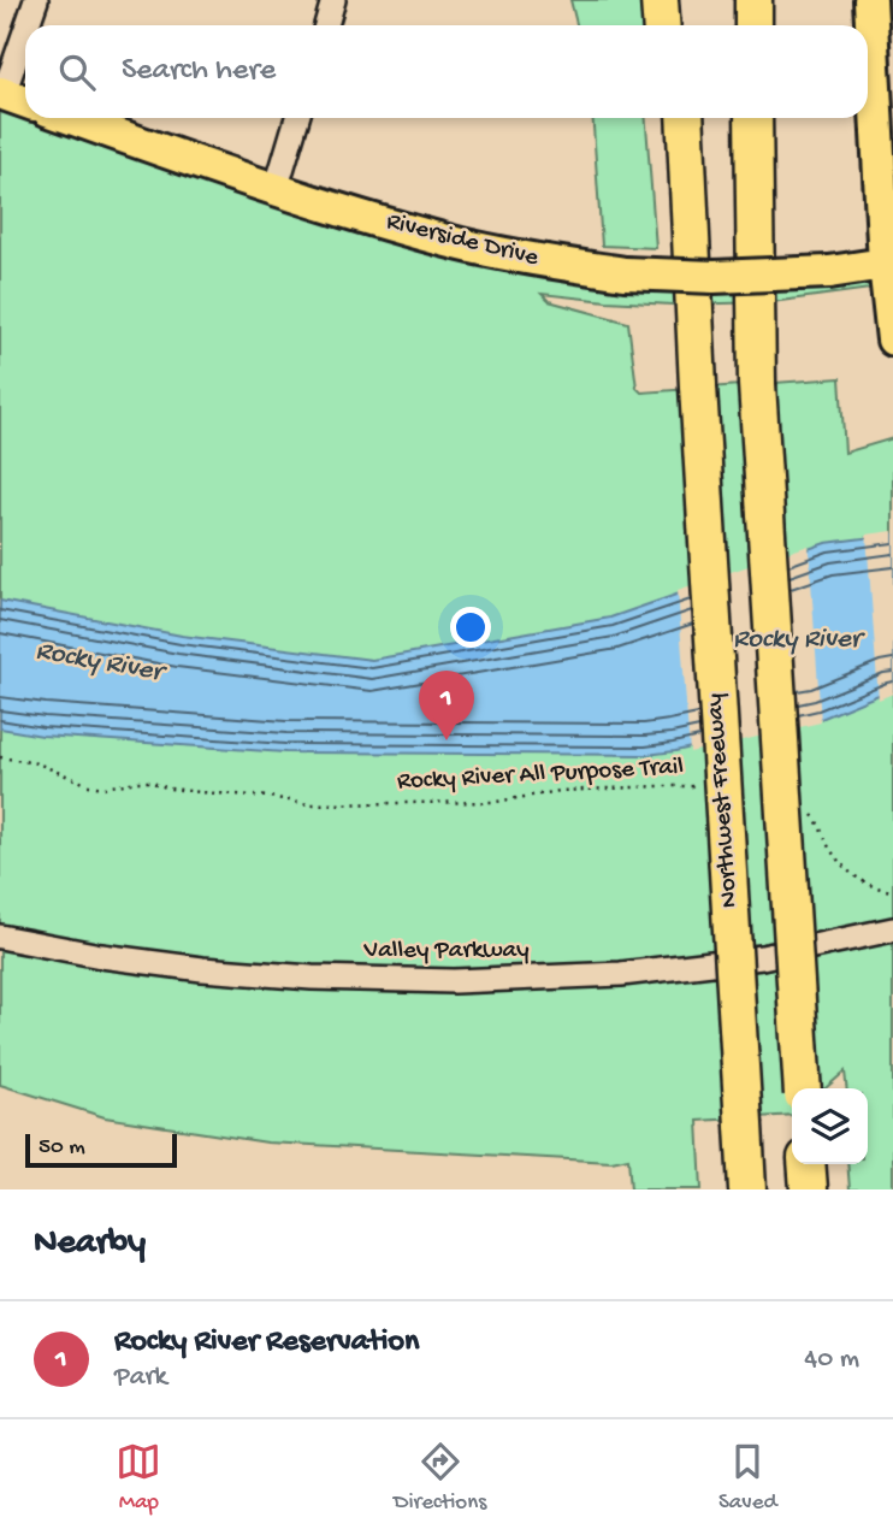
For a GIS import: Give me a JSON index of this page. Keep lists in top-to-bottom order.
{
  "streets": {
    "highway": ["Northwest Freeway"],
    "main road": ["Riverside Drive"],
    "street": ["Valley Parkway"],
    "path": ["Rocky River All Purpose Trail"]
  },
  "water": ["Rocky River"],
  "scale_bar": "50 m",
  "page": {
    "search": "Search here",
    "pins": "1",
    "scale": "50 m",
    "heading": "Nearby",
    "list": [
      {
        "mark": "1",
        "name": "Rocky River Reservation",
        "note": "Park",
        "value": "40 m"
      }
    ],
    "nav": ["Map", "Directions", "Saved"]
  }
}
